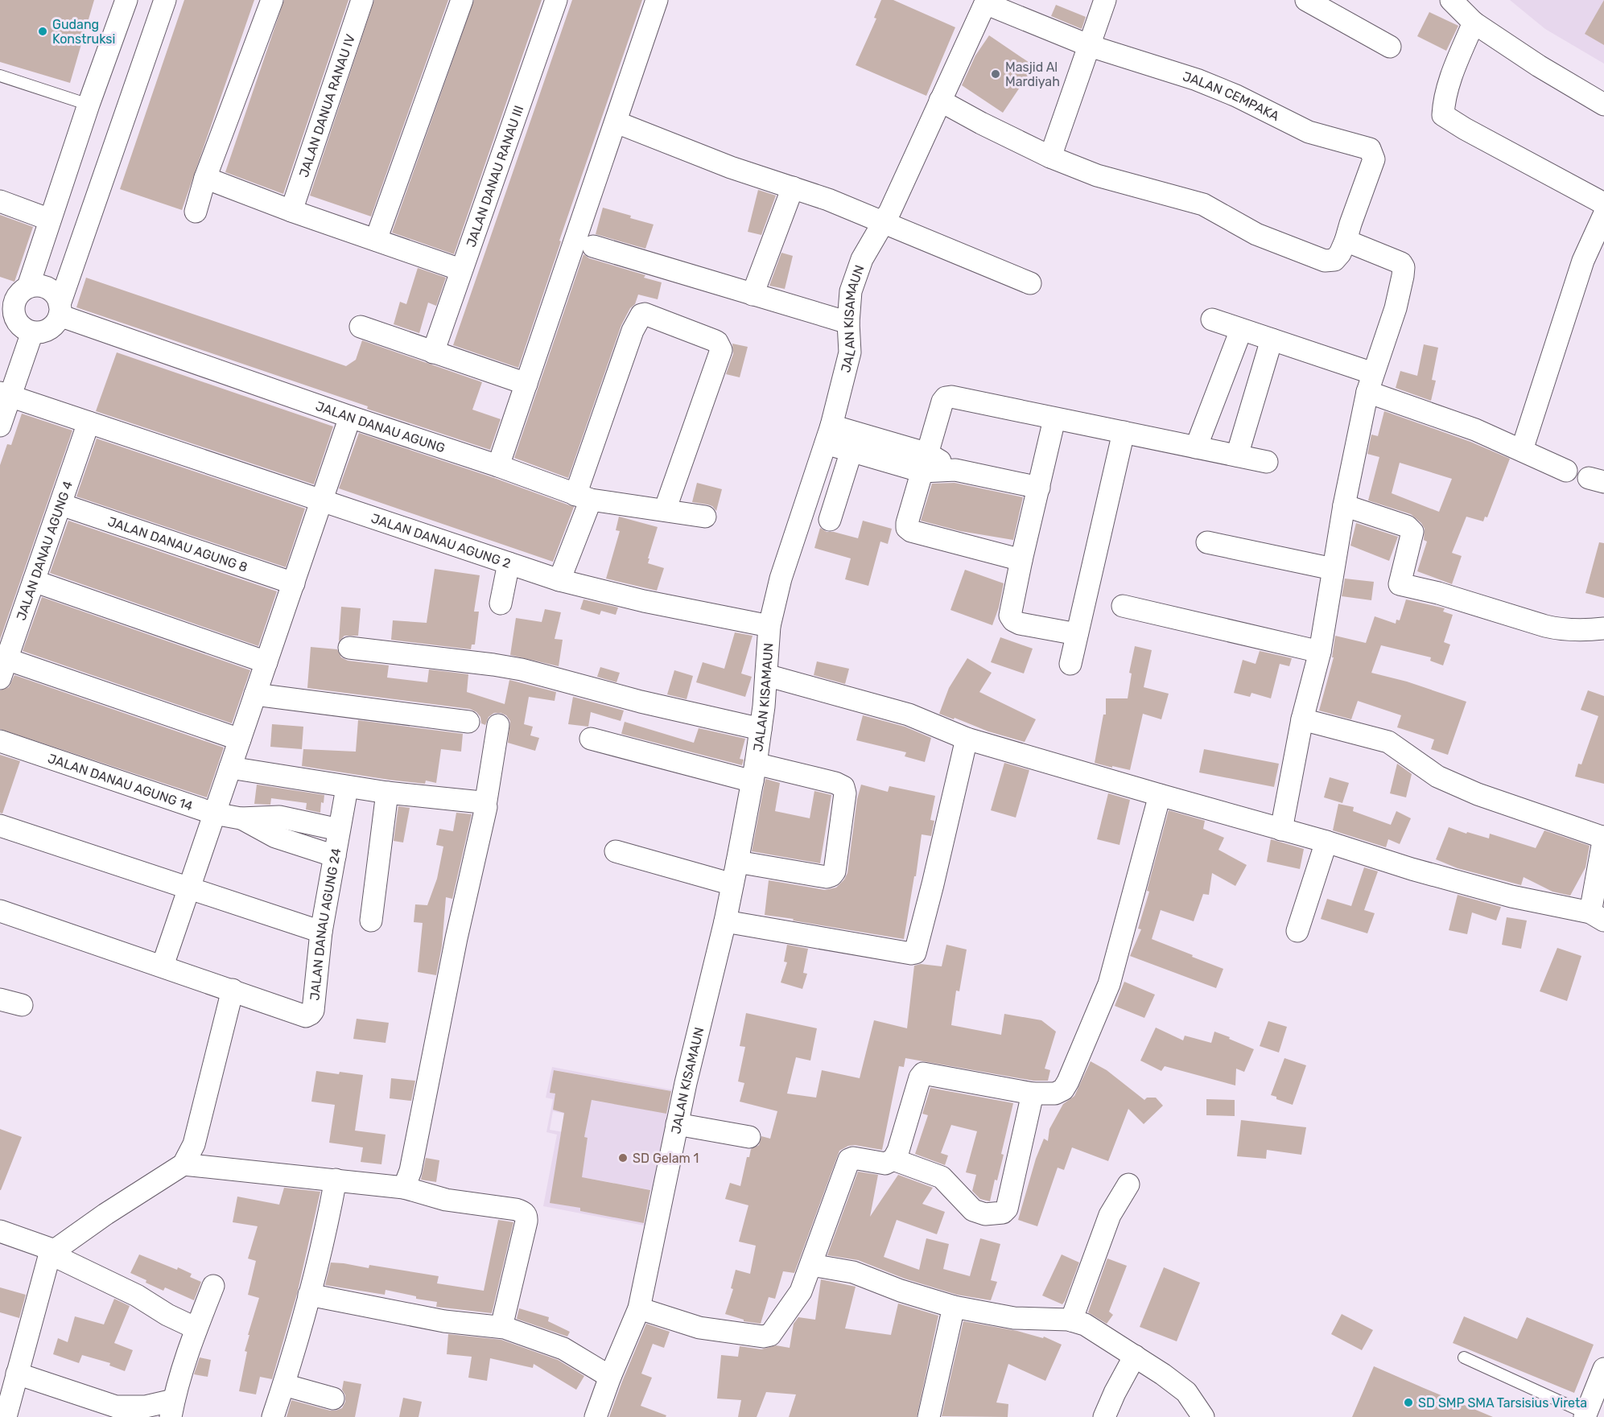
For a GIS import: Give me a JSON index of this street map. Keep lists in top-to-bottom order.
{
  "streets": {
    "street": [
      "JALAN CEMPAKA",
      "JALAN DANUA RANAU IV",
      "JALAN DANAU RANAU III",
      "JALAN KISAMAUN",
      "JALAN DANAU AGUNG",
      "JALAN DANAU AGUNG 2",
      "JALAN DANAU AGUNG 8",
      "JALAN DANAU AGUNG 4",
      "JALAN DANAU AGUNG 14",
      "JALAN DANAU AGUNG 24"
    ]
  },
  "crossings": [
    ["JALAN CEMPAKA", "JALAN KISAMAUN"],
    ["JALAN KISAMAUN", "JALAN DANAU AGUNG 2"],
    ["JALAN DANAU AGUNG 2", "JALAN DANAU AGUNG 4"],
    ["JALAN DANAU AGUNG 8", "JALAN DANAU AGUNG 4"],
    ["JALAN DANAU AGUNG 14", "JALAN DANAU AGUNG 24"]
  ],
  "places": [
    "Gudang Konstruksi",
    "Masjid Al Mardiyah",
    "SD Gelam 1",
    "SD SMP SMA Tarsisius Vireta"
  ]
}
